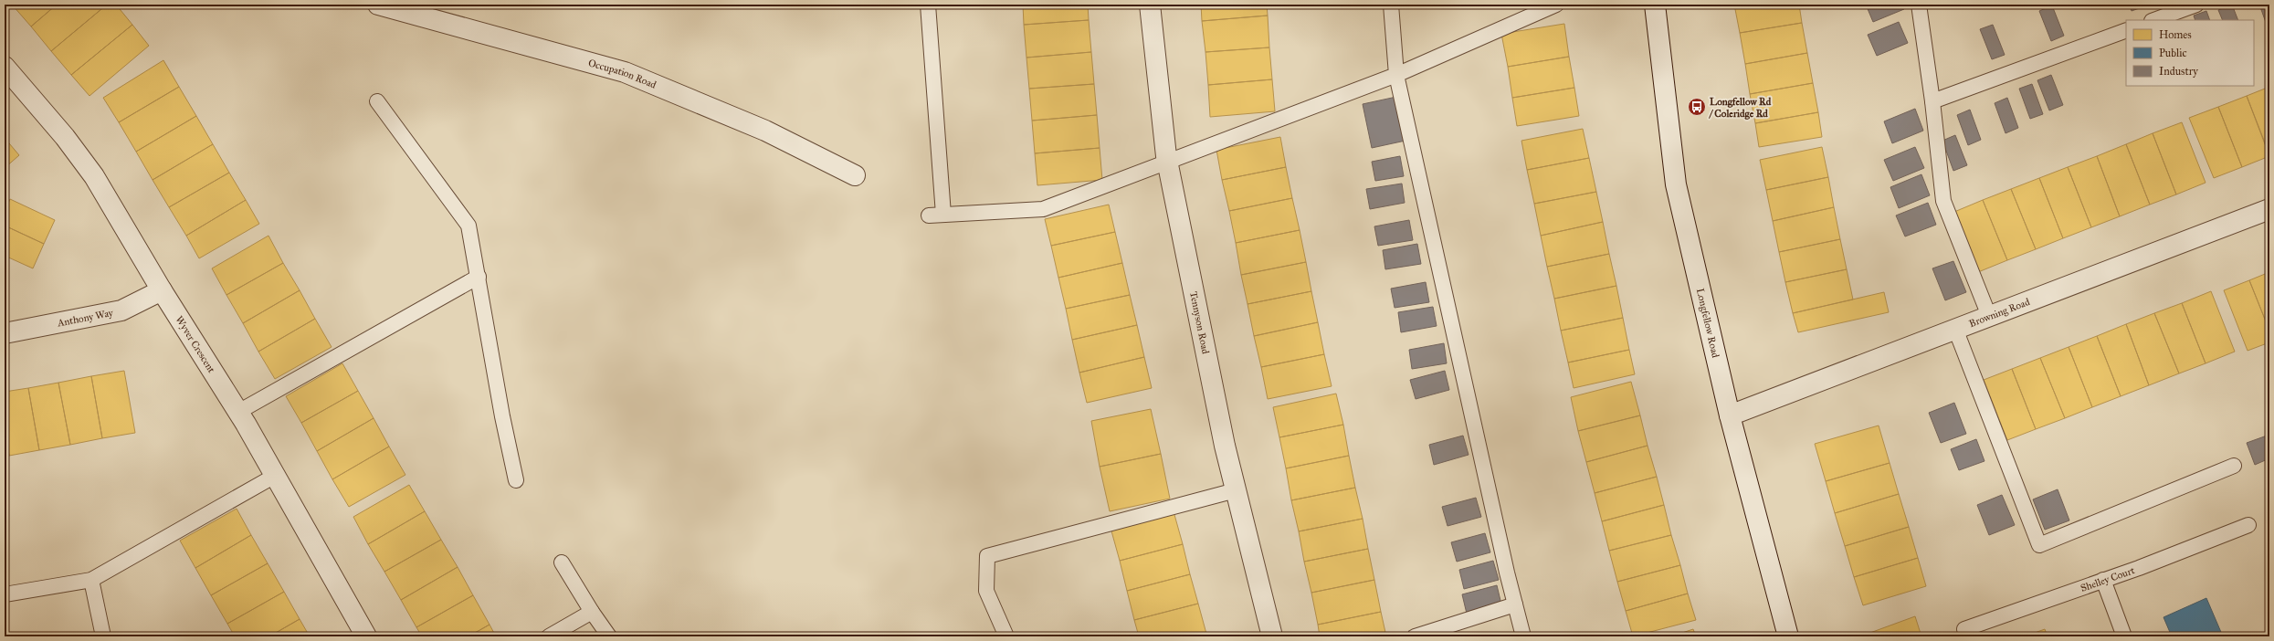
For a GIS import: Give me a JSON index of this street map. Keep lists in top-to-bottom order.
{
  "streets": {
    "street": [
      "Occupation Road",
      "Browning Road",
      "Anthony Way",
      "Tennyson Road",
      "Longfellow Road",
      "Wyver Crescent"
    ],
    "lane": ["Shelley Court"]
  },
  "crossings": [
    ["Browning Road", "Longfellow Road"],
    ["Anthony Way", "Wyver Crescent"]
  ],
  "places": {
    "bus stop": ["Longfellow Rd / Coleridge Rd"]
  },
  "legend": ["Homes", "Public", "Industry"]
}
